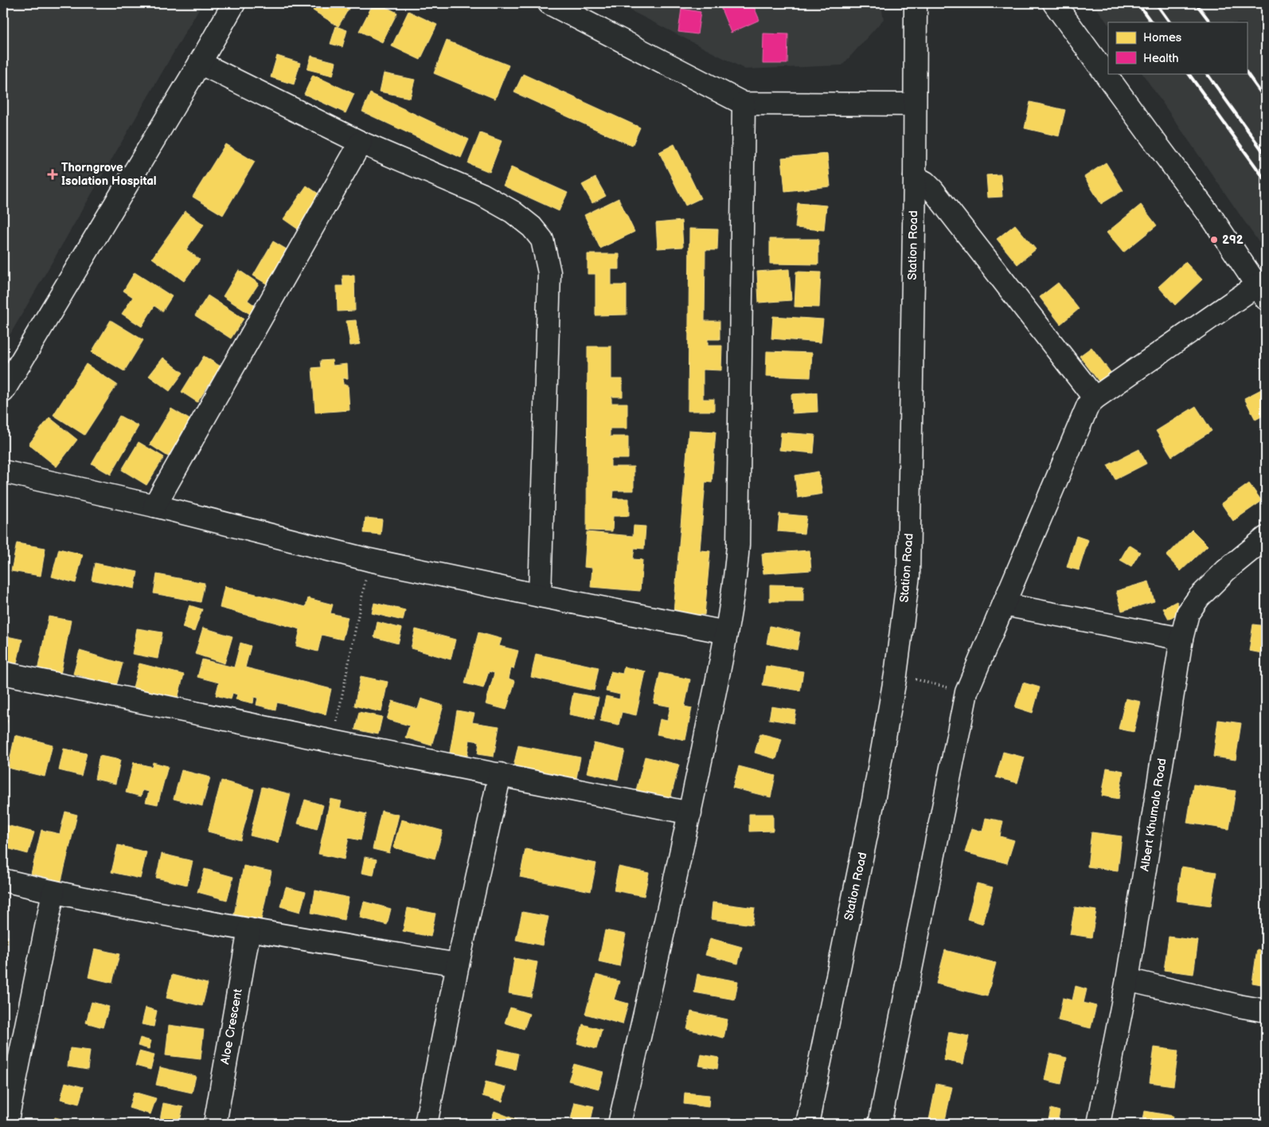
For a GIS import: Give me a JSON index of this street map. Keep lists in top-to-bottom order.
{
  "streets": {
    "street": ["Station Road", "Albert Khumalo Road", "Aloe Crescent"]
  },
  "places": {
    "health": ["Thorngrove Isolation Hospital"],
    "other": ["292"]
  },
  "legend": ["Homes", "Health"]
}
